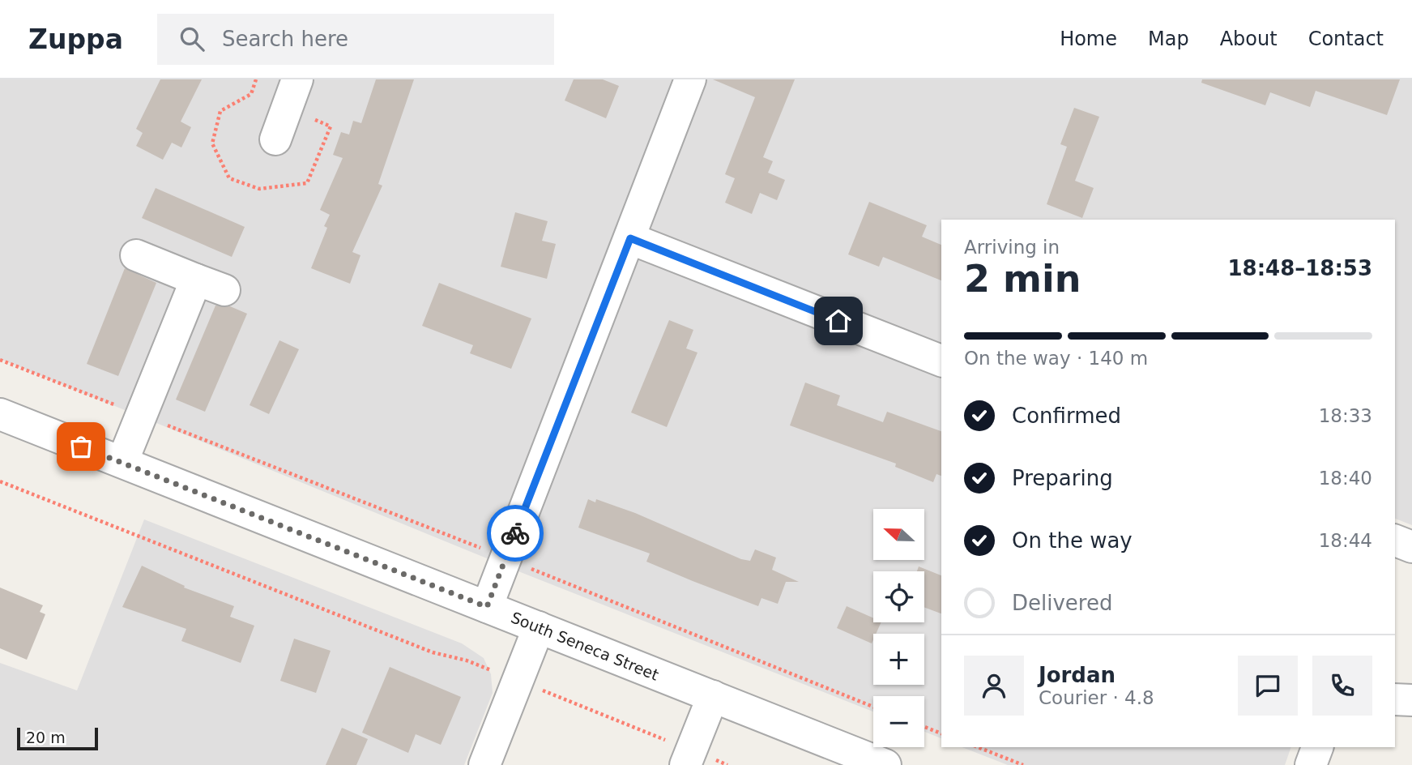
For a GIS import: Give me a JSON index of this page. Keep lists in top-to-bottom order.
{
  "streets": {
    "street": ["South Seneca Street"]
  },
  "scale_bar": "20 m",
  "north": "left",
  "page": {
    "header": "Zuppa",
    "search": "Search here",
    "nav": [
      "Home",
      "Map",
      "About",
      "Contact"
    ],
    "heading": ["2 min", "Arriving in", "18:48–18:53"],
    "panel": ["Jordan", "Courier · 4.8"],
    "bar": "On the way · 140 m",
    "list": [
      ["Confirmed", "18:33"],
      ["Preparing", "18:40"],
      ["On the way", "18:44"],
      "Delivered"
    ],
    "map_buttons": ["+", "−"],
    "scale": "20 m"
  }
}
